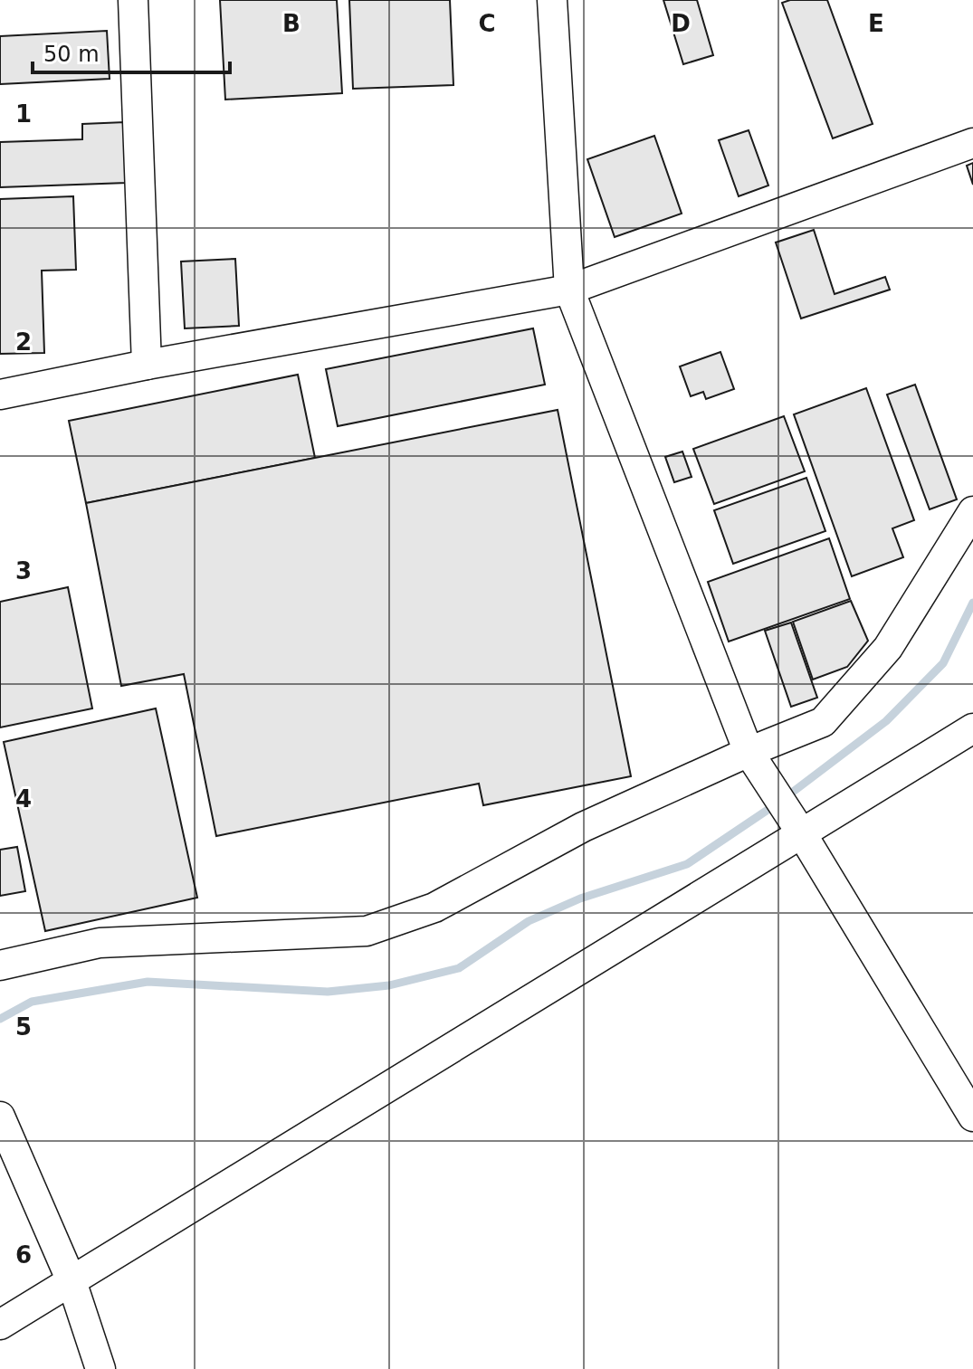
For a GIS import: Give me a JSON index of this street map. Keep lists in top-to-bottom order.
{
  "scale_bar": "50 m",
  "grid": {
    "columns": [
      "B",
      "C",
      "D",
      "E"
    ],
    "rows": [
      "1",
      "2",
      "3",
      "4",
      "5",
      "6"
    ]
  }
}
